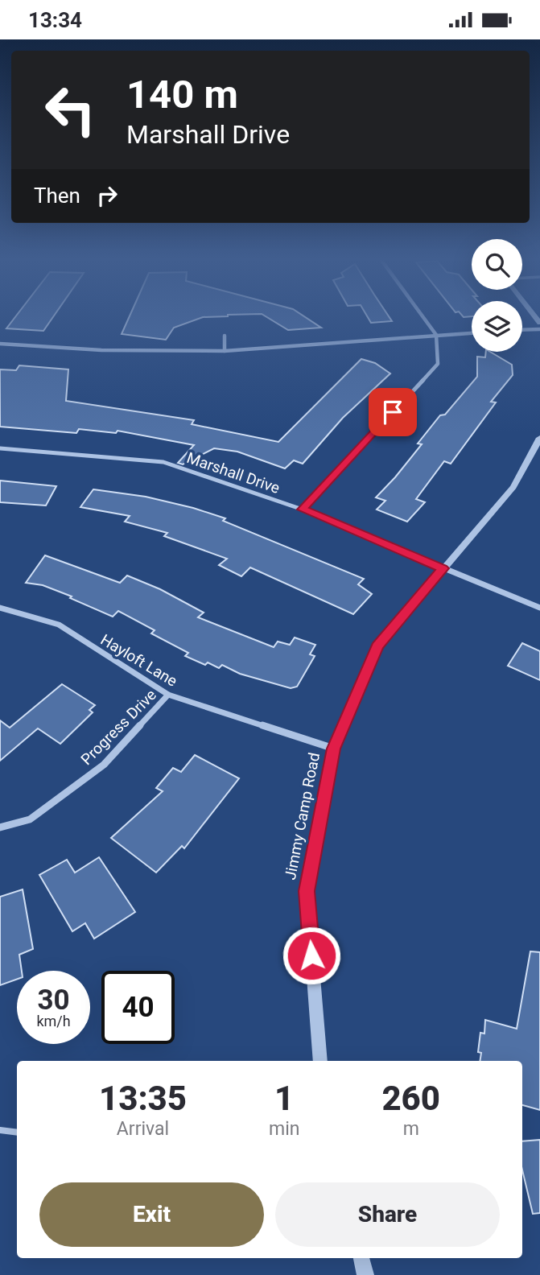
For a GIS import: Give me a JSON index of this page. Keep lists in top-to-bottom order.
{
  "streets": {
    "street": [
      "Marshall Drive",
      "Hayloft Lane",
      "Progress Drive",
      "Jimmy Camp Road"
    ]
  },
  "crossings": [
    ["Marshall Drive", "Jimmy Camp Road"],
    ["Hayloft Lane", "Progress Drive"],
    ["Hayloft Lane", "Jimmy Camp Road"]
  ],
  "page": {
    "status": "13:34",
    "turn": ["140 m", "Marshall Drive"],
    "then": "Then",
    "speed": "30 km/h",
    "limit": "40",
    "eta": [
      "13:35",
      "Arrival",
      "1",
      "min",
      "260",
      "m"
    ],
    "buttons": ["Exit", "Share"]
  }
}
